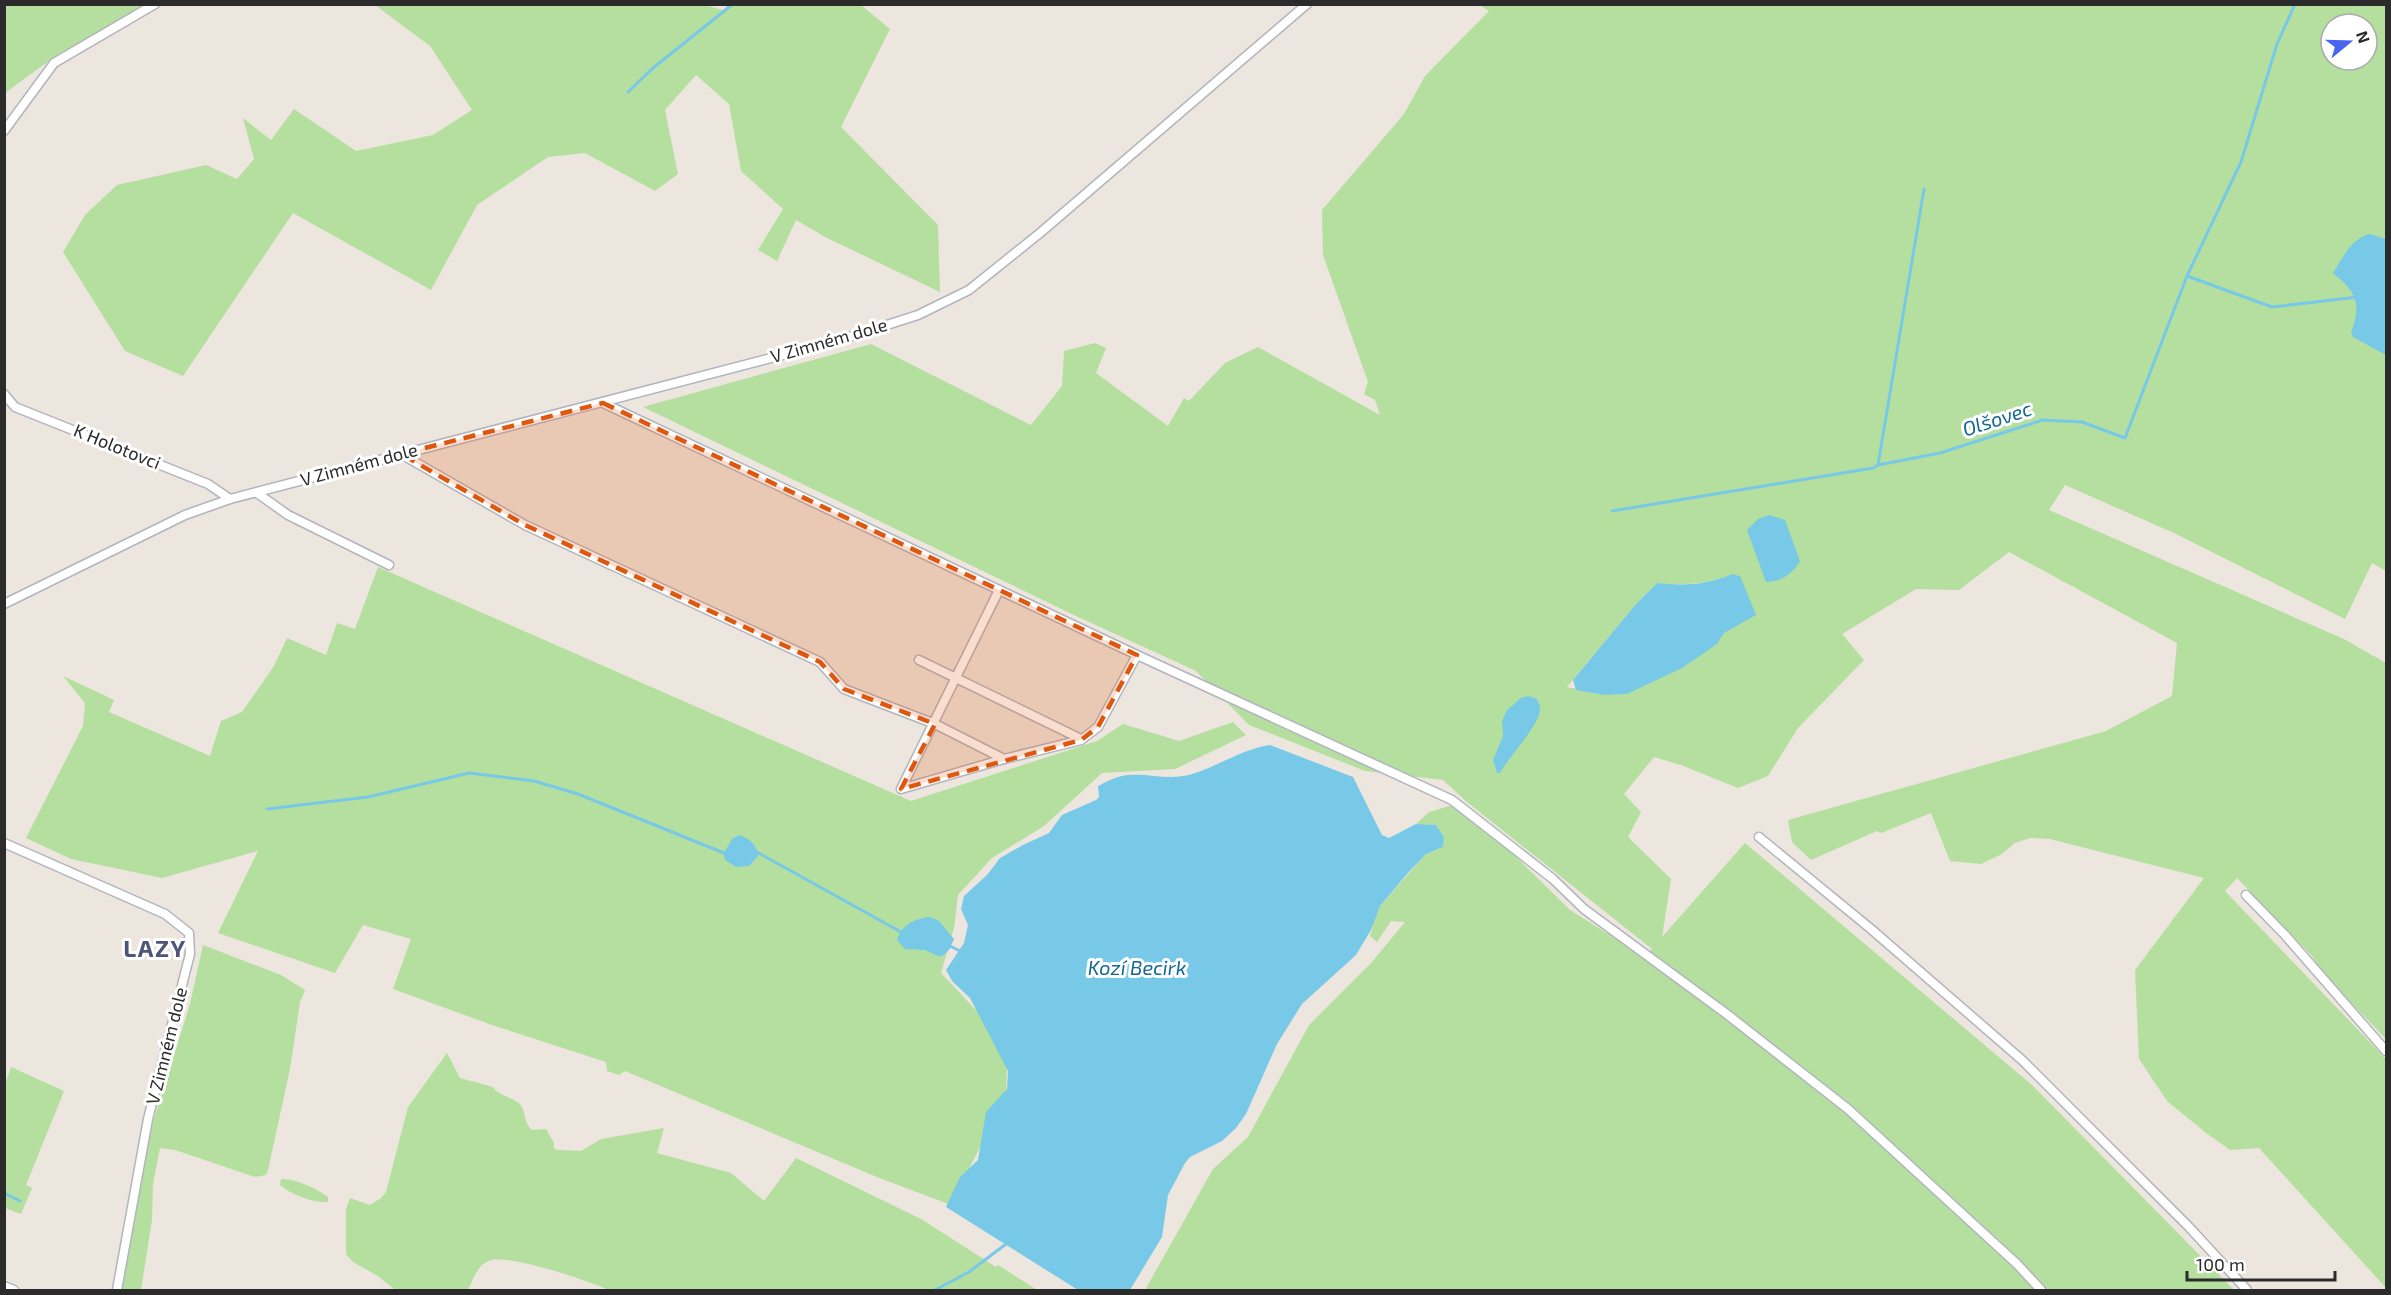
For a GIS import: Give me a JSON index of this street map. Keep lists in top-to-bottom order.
{
  "streets": {
    "street": ["V Zimném dole", "K Holotovci"]
  },
  "crossings": [
    ["V Zimném dole", "K Holotovci"]
  ],
  "districts": ["LAZY"],
  "water": ["Olšovec", "Kozí Becirk"],
  "scale_bar": "100 m",
  "north": "right"
}
